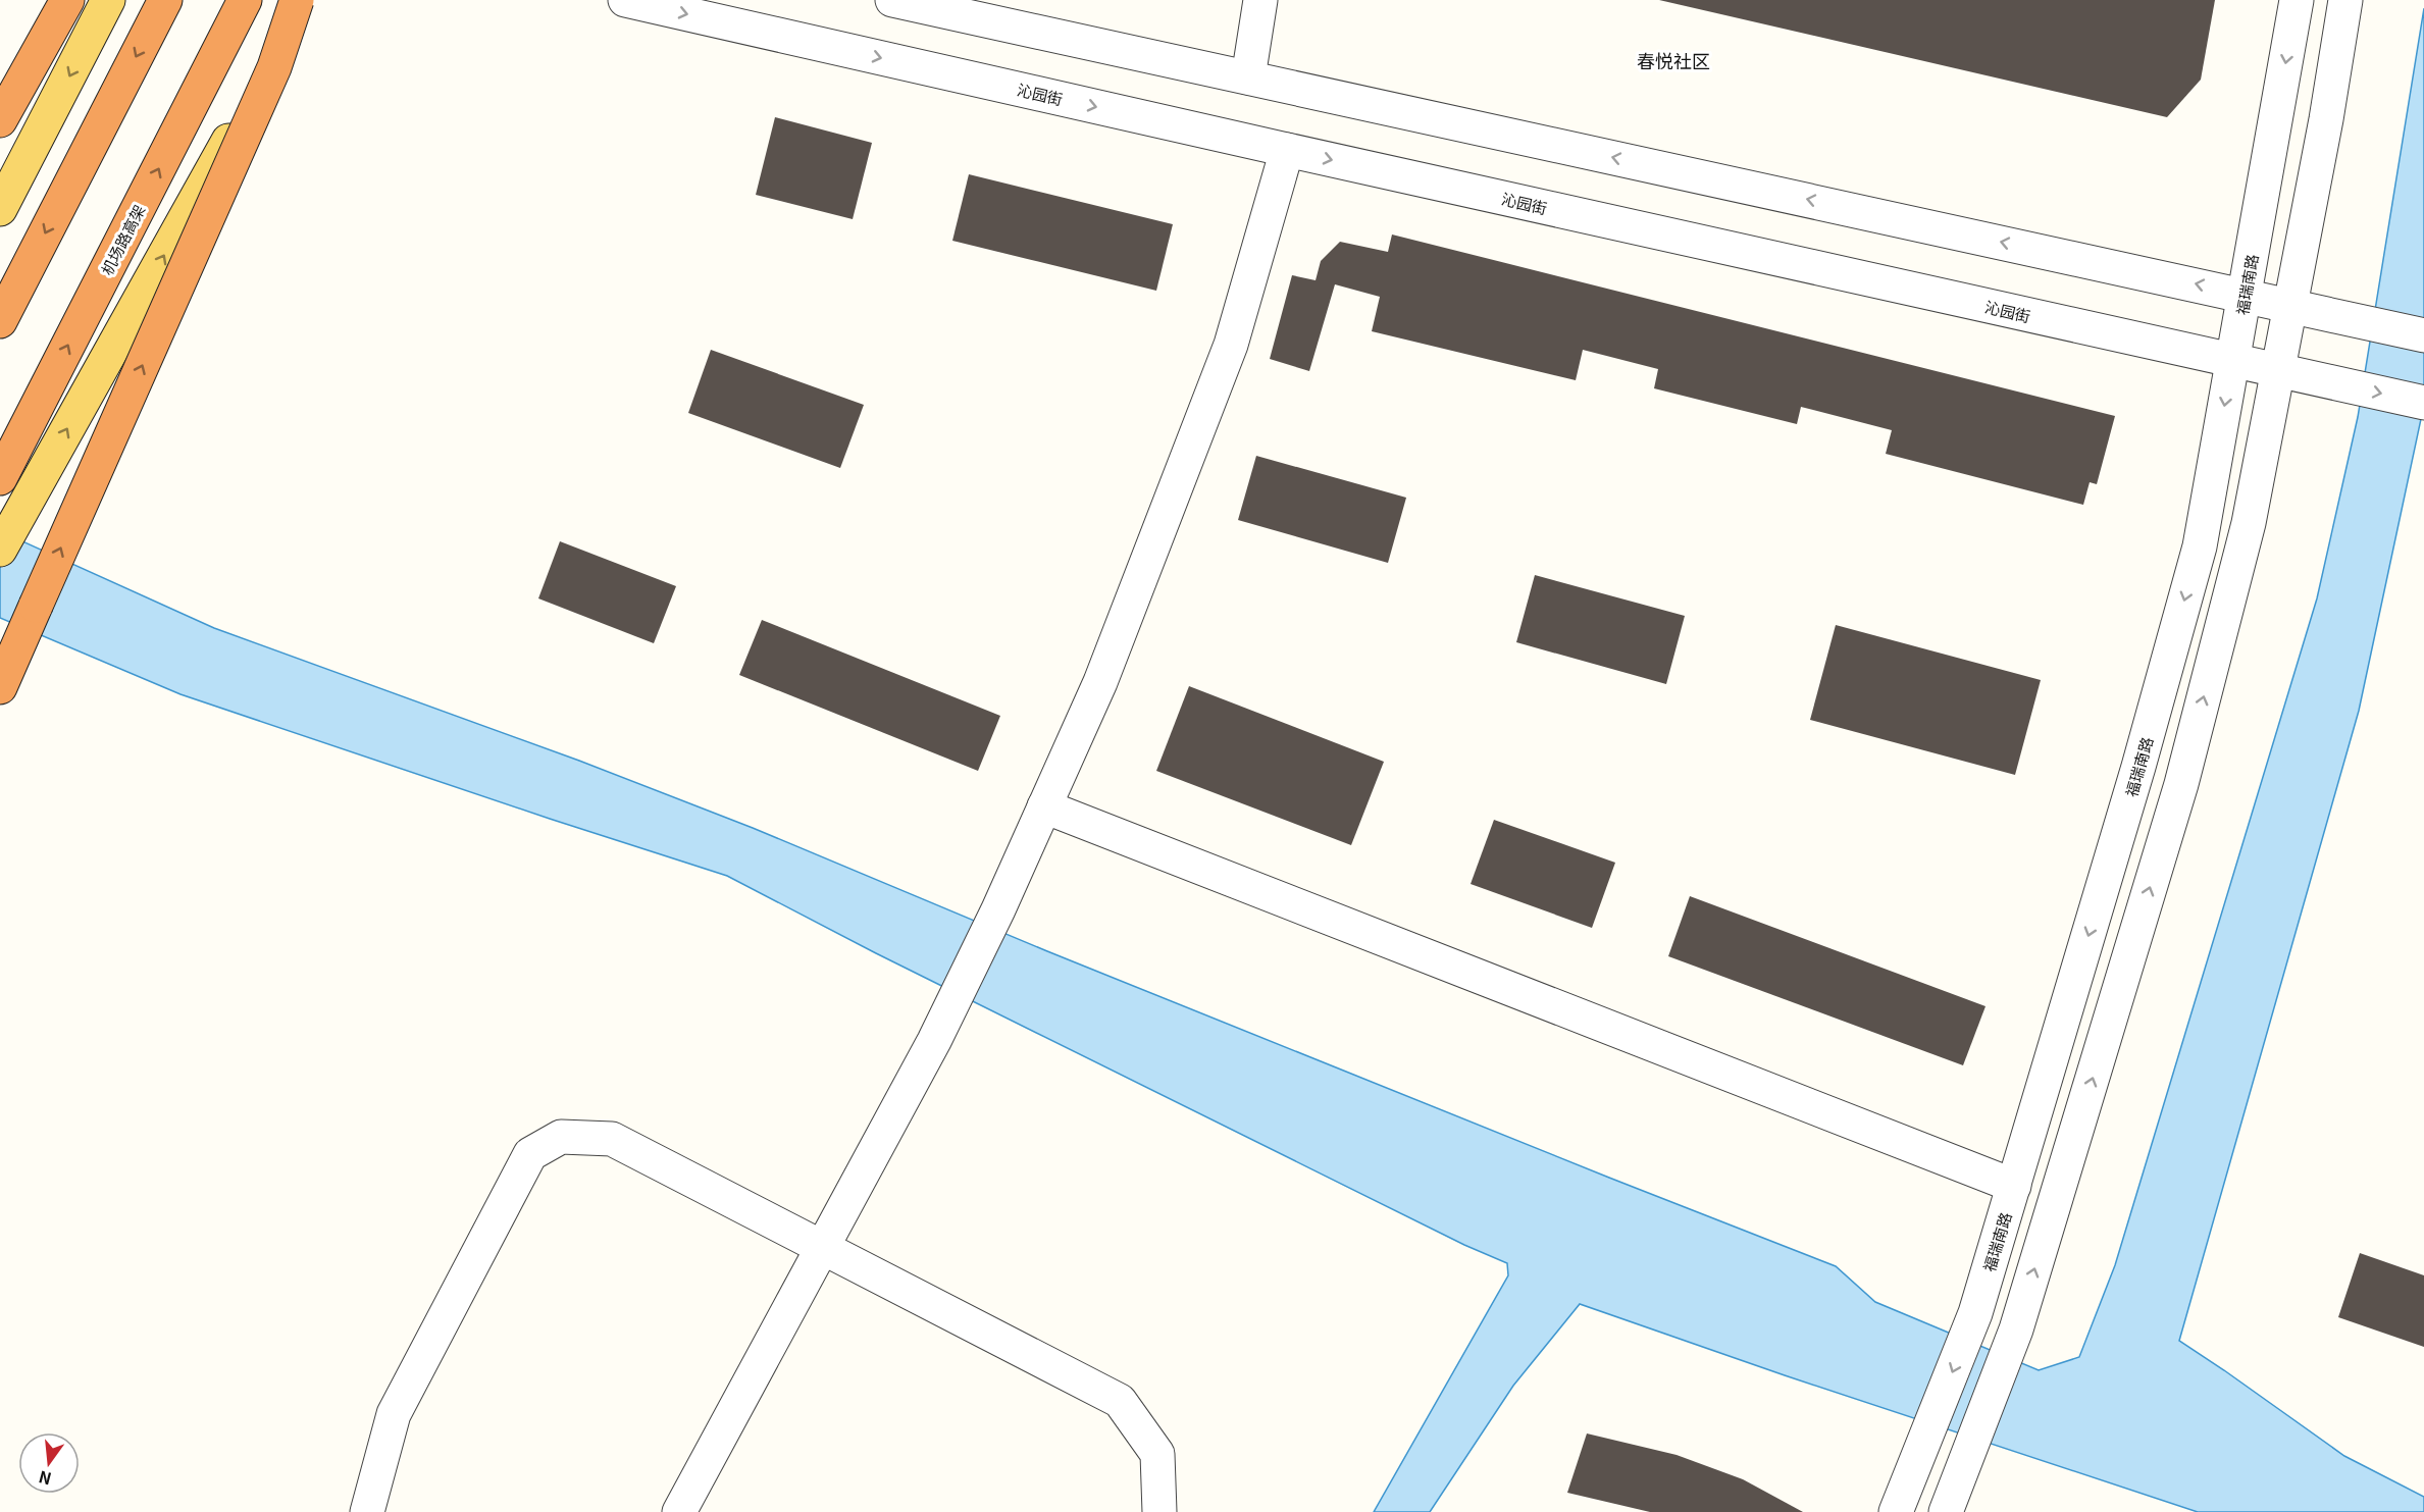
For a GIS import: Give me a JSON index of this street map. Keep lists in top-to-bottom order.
{
  "streets": {
    "highway": ["机场路高架"],
    "street": ["沁园街", "福瑞南路"]
  },
  "crossings": [
    ["沁园街", "福瑞南路"]
  ],
  "districts": ["春悦社区"],
  "north": "bottom"
}
